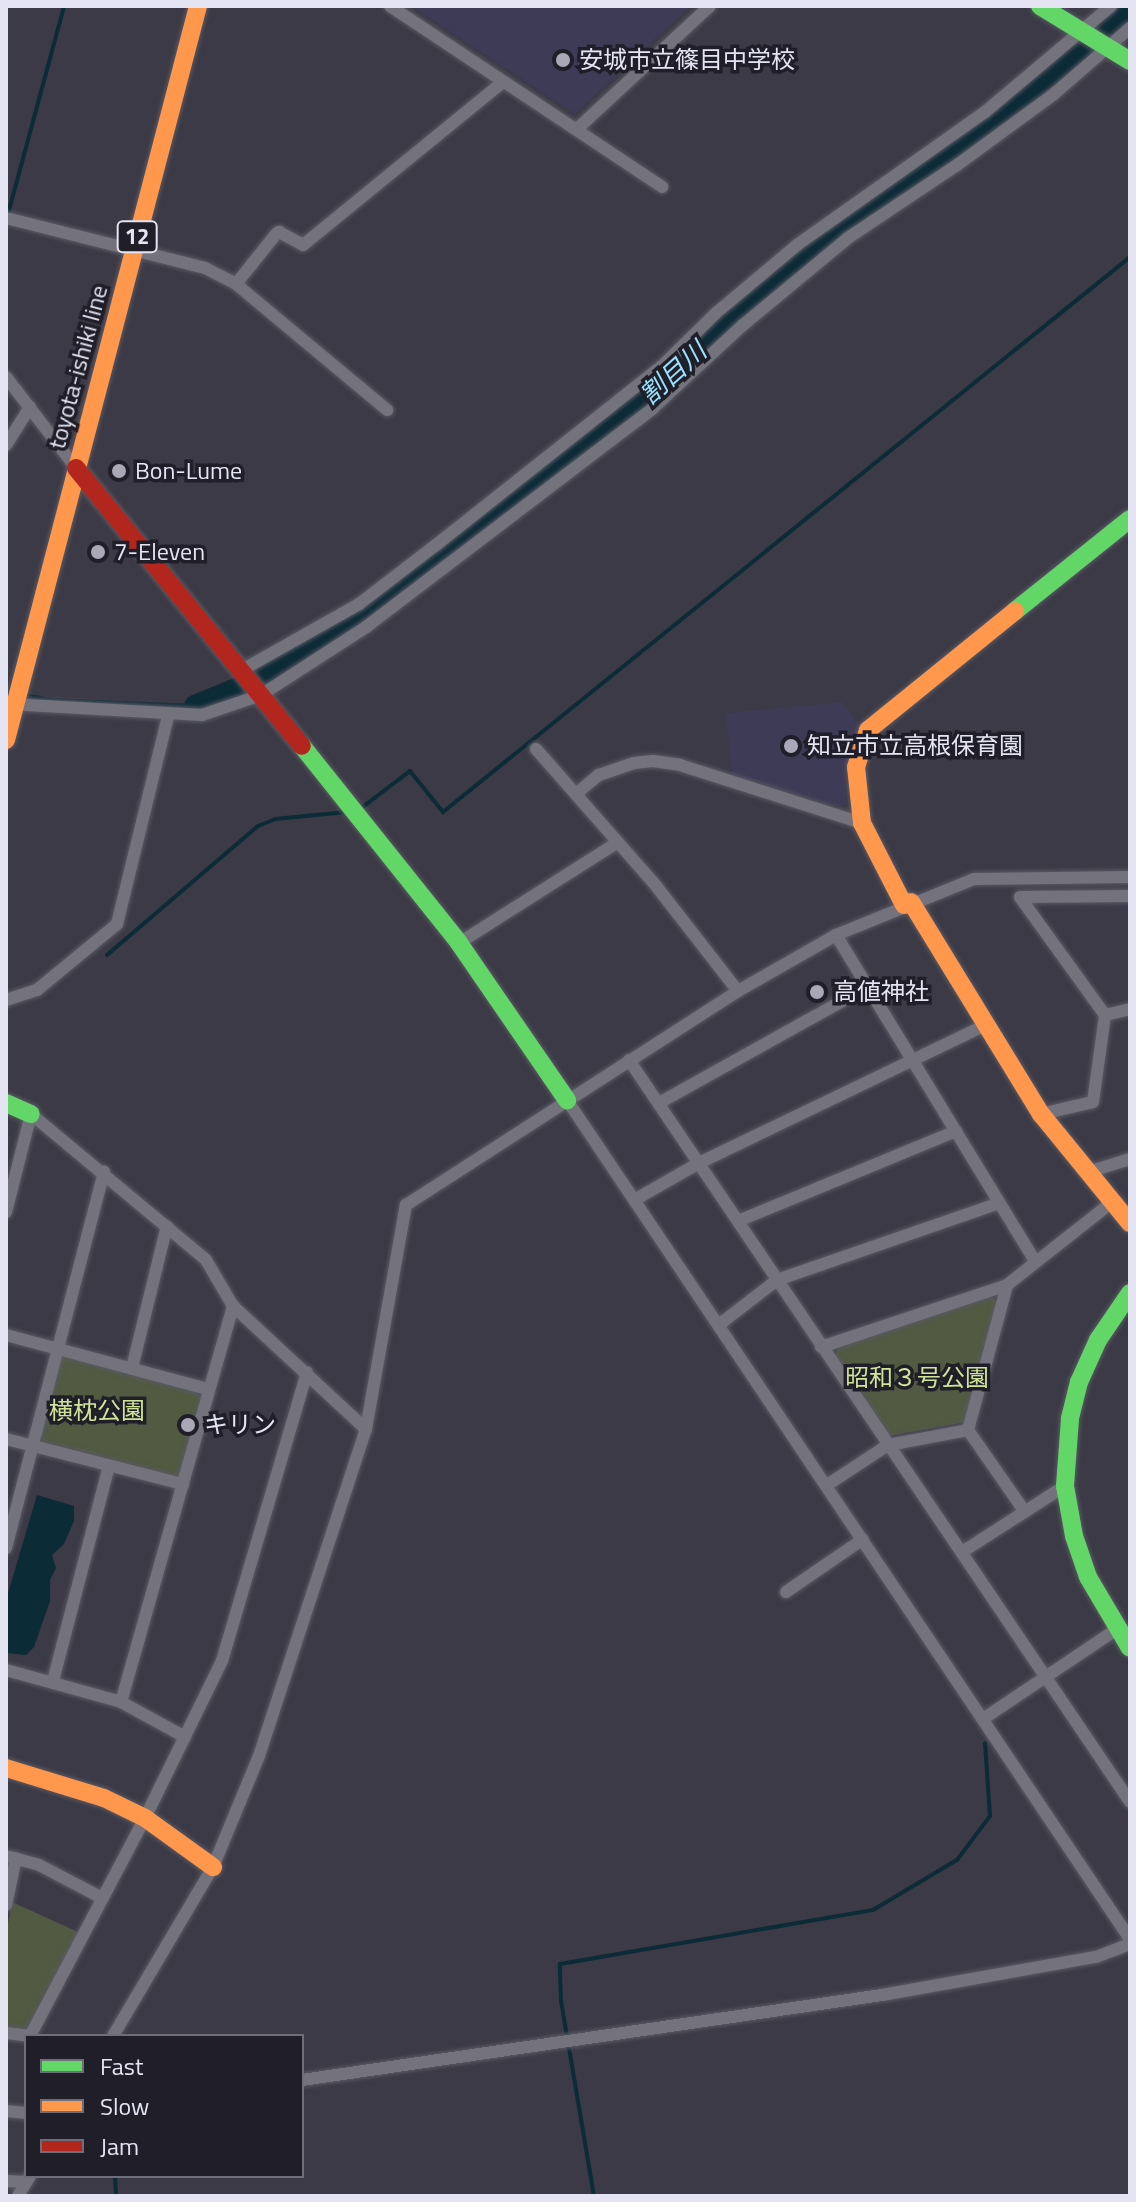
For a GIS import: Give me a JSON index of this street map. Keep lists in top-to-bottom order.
{
  "streets": {
    "street": ["12", "toyota-ishiki line"]
  },
  "water": ["割目川"],
  "parks": ["昭和３号公園", "横枕公園"],
  "places": [
    "安城市立篠目中学校",
    "Bon-Lume",
    "7-Eleven",
    "知立市立高根保育園",
    "高値神社",
    "キリン"
  ],
  "legend": ["Fast", "Slow", "Jam"]
}
